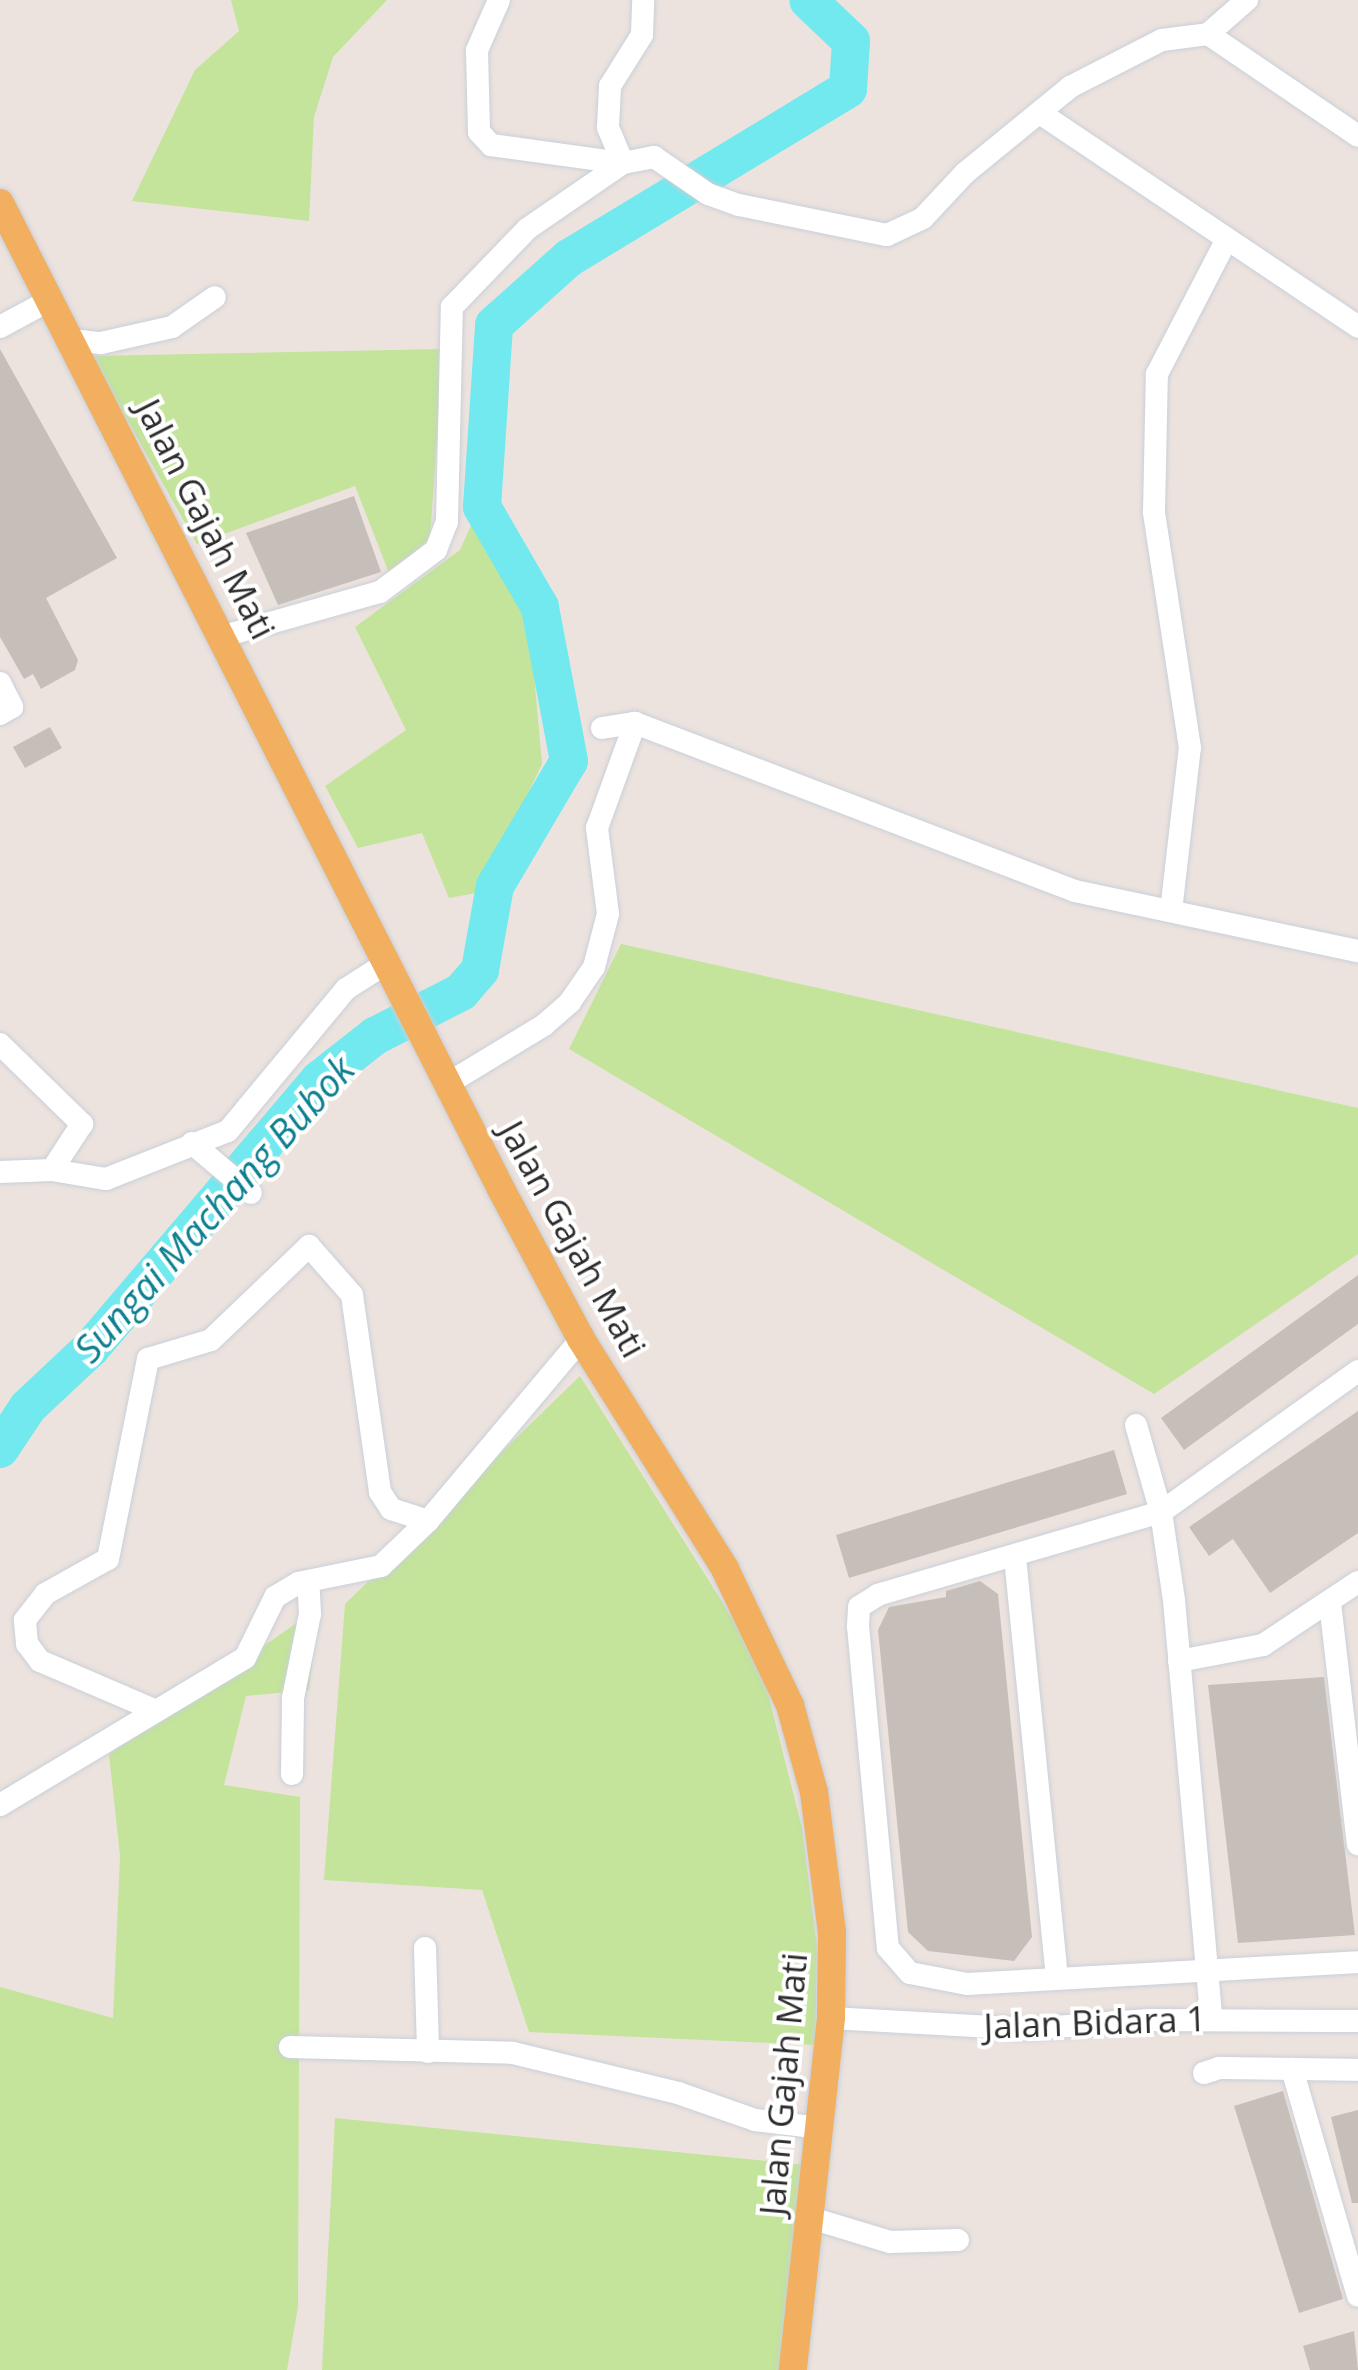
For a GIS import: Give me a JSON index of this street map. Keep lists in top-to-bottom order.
{
  "streets": {
    "main road": ["Jalan Gajah Mati"],
    "street": ["Jalan Bidara 1"]
  },
  "crossings": [
    ["Jalan Gajah Mati", "Jalan Bidara 1"]
  ],
  "water": ["Sungai Machang Bubok"]
}
